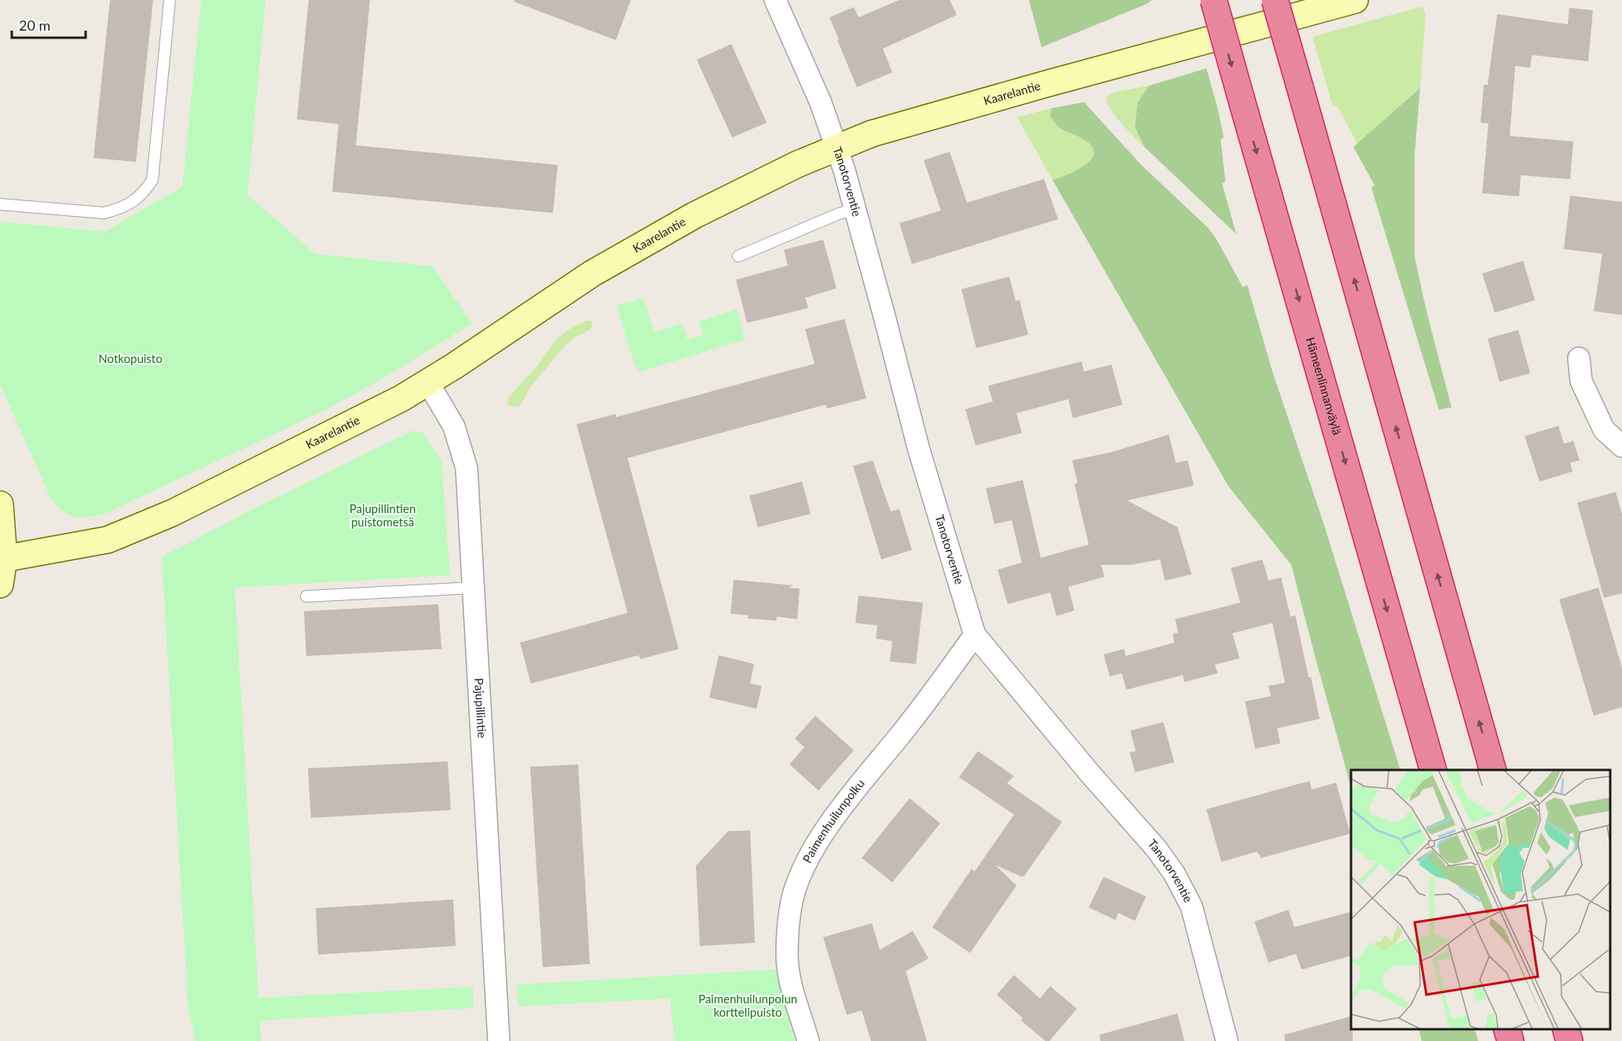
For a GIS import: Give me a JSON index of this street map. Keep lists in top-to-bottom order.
{
  "streets": {
    "highway": ["Hämeenlinnanväylä"],
    "main road": ["Kaarelantie"],
    "street": ["Tanotorventie", "Pajupillintie", "Paimenhuilunpolku"]
  },
  "crossings": [
    ["Kaarelantie", "Tanotorventie"],
    ["Kaarelantie", "Pajupillintie"],
    ["Tanotorventie", "Paimenhuilunpolku"]
  ],
  "parks": ["Notkopuisto", "Pajupillintien puistometsä", "Paimenhuilunpolun korttelipuisto"],
  "scale_bar": "20 m"
}
